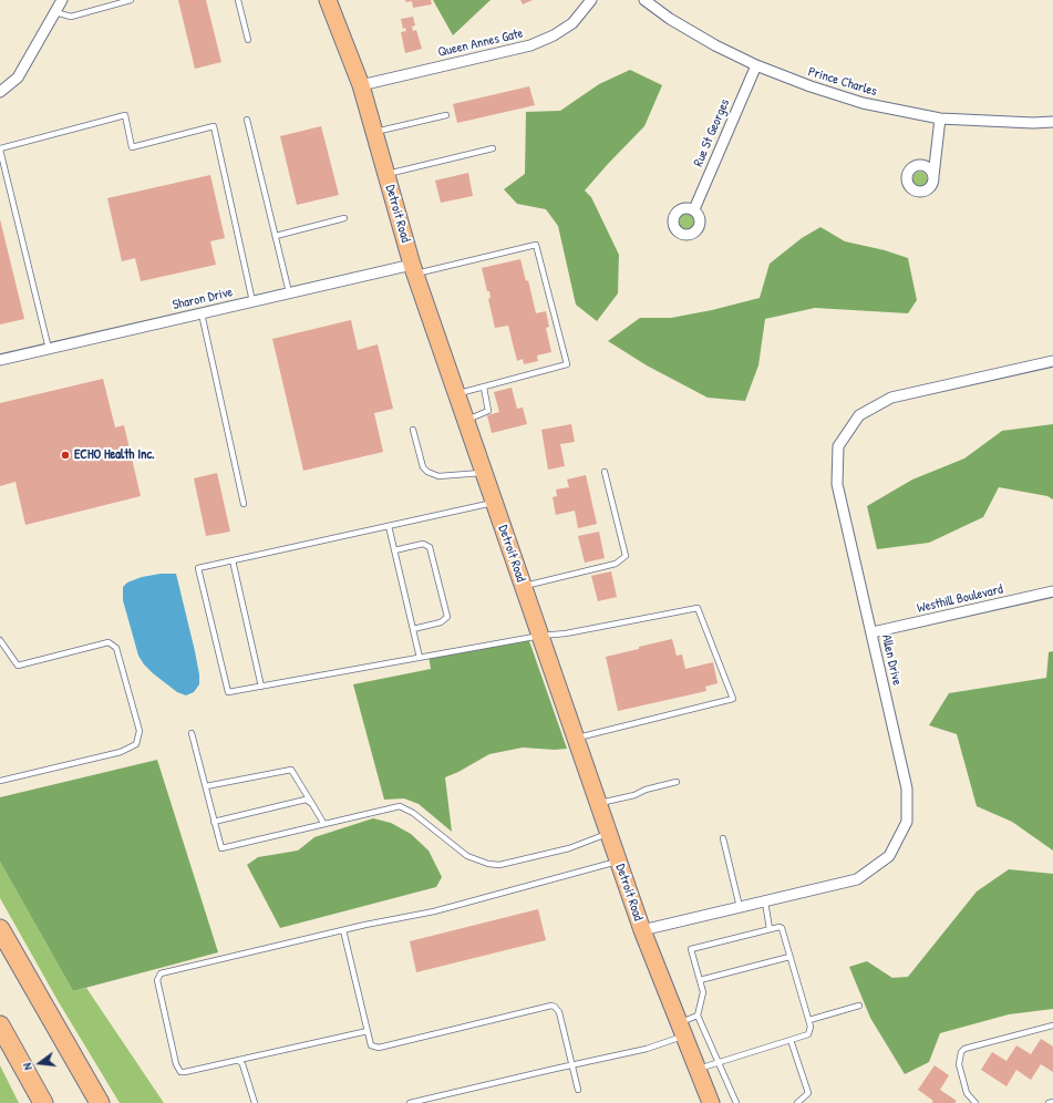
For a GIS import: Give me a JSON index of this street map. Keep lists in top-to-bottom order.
{
  "streets": {
    "main road": ["Detroit Road"],
    "street": [
      "Queen Annes Gate",
      "Prince Charles",
      "Rue St Georges",
      "Sharon Drive",
      "Westhill Boulevard",
      "Allen Drive"
    ]
  },
  "crossings": [
    ["Queen Annes Gate", "Detroit Road"],
    ["Prince Charles", "Rue St Georges"],
    ["Detroit Road", "Sharon Drive"],
    ["Detroit Road", "Allen Drive"],
    ["Westhill Boulevard", "Allen Drive"]
  ],
  "places": ["ECHO Health Inc."],
  "north": "left"
}
